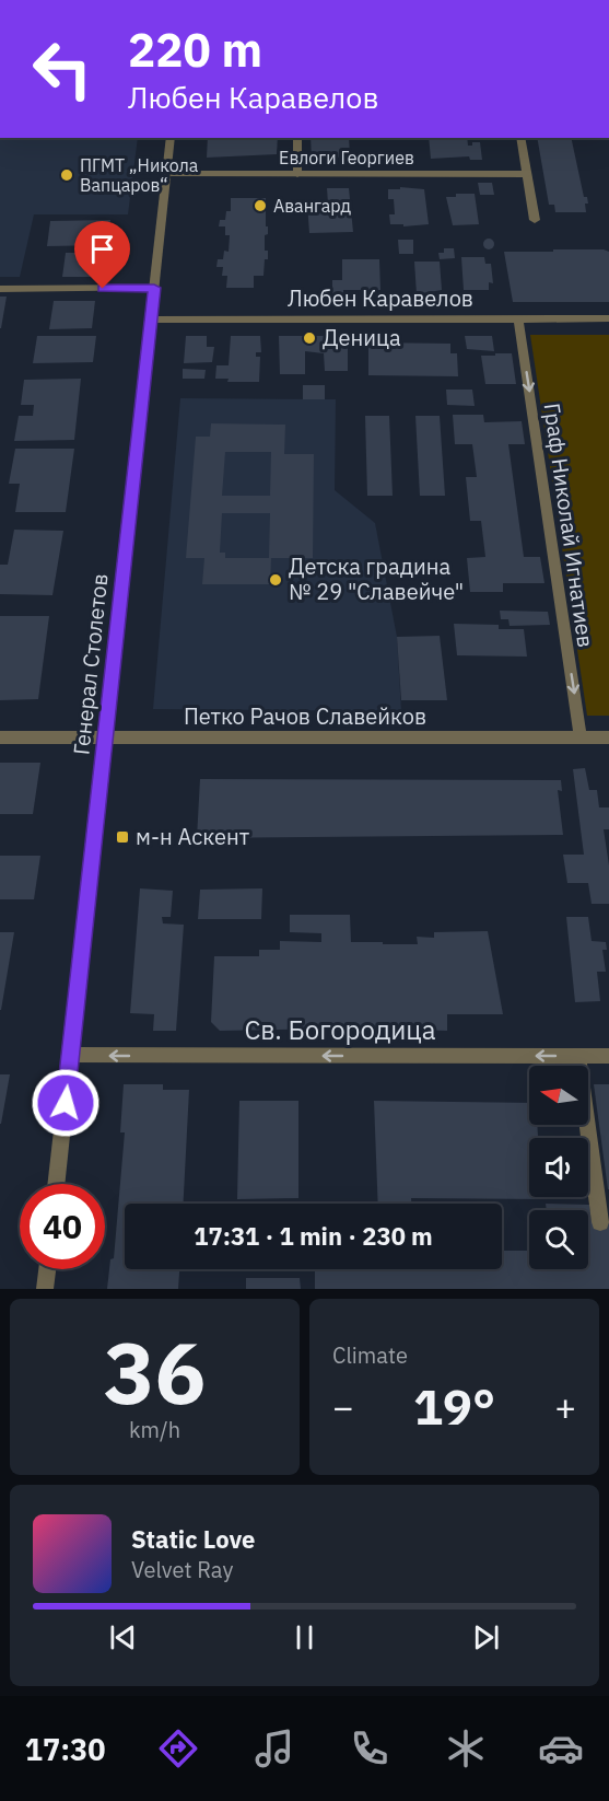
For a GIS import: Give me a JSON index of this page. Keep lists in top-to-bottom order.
{
  "streets": {
    "street": [
      "Евлоги Георгиев",
      "Любен Каравелов",
      "Граф Николай Игнатиев",
      "Генерал Столетов",
      "Петко Рачов Славейков",
      "Св. Богородица"
    ]
  },
  "crossings": [
    ["Евлоги Георгиев", "Генерал Столетов"],
    ["Любен Каравелов", "Граф Николай Игнатиев"],
    ["Любен Каравелов", "Генерал Столетов"],
    ["Граф Николай Игнатиев", "Петко Рачов Славейков"],
    ["Генерал Столетов", "Петко Рачов Славейков"],
    ["Генерал Столетов", "Св. Богородица"]
  ],
  "one_way": ["Граф Николай Игнатиев", "Св. Богородица"],
  "places": {
    "other": [
      "ПГМТ „Никола Вапцаров“",
      "Авангард",
      "Деница",
      "Детска градина № 29 \"Славейче\""
    ],
    "transit": ["м-н Аскент"]
  },
  "north": "left",
  "page": {
    "turn": ["220 m", "Любен Каравелов"],
    "limit": "40",
    "trip": "17:31 · 1 min · 230 m",
    "tile": [
      ["36", "km/h"],
      "Climate"
    ],
    "heat": ["−", "19°", "+"],
    "song": ["Static Love", "Velvet Ray"],
    "tabs": "17:30"
  }
}
